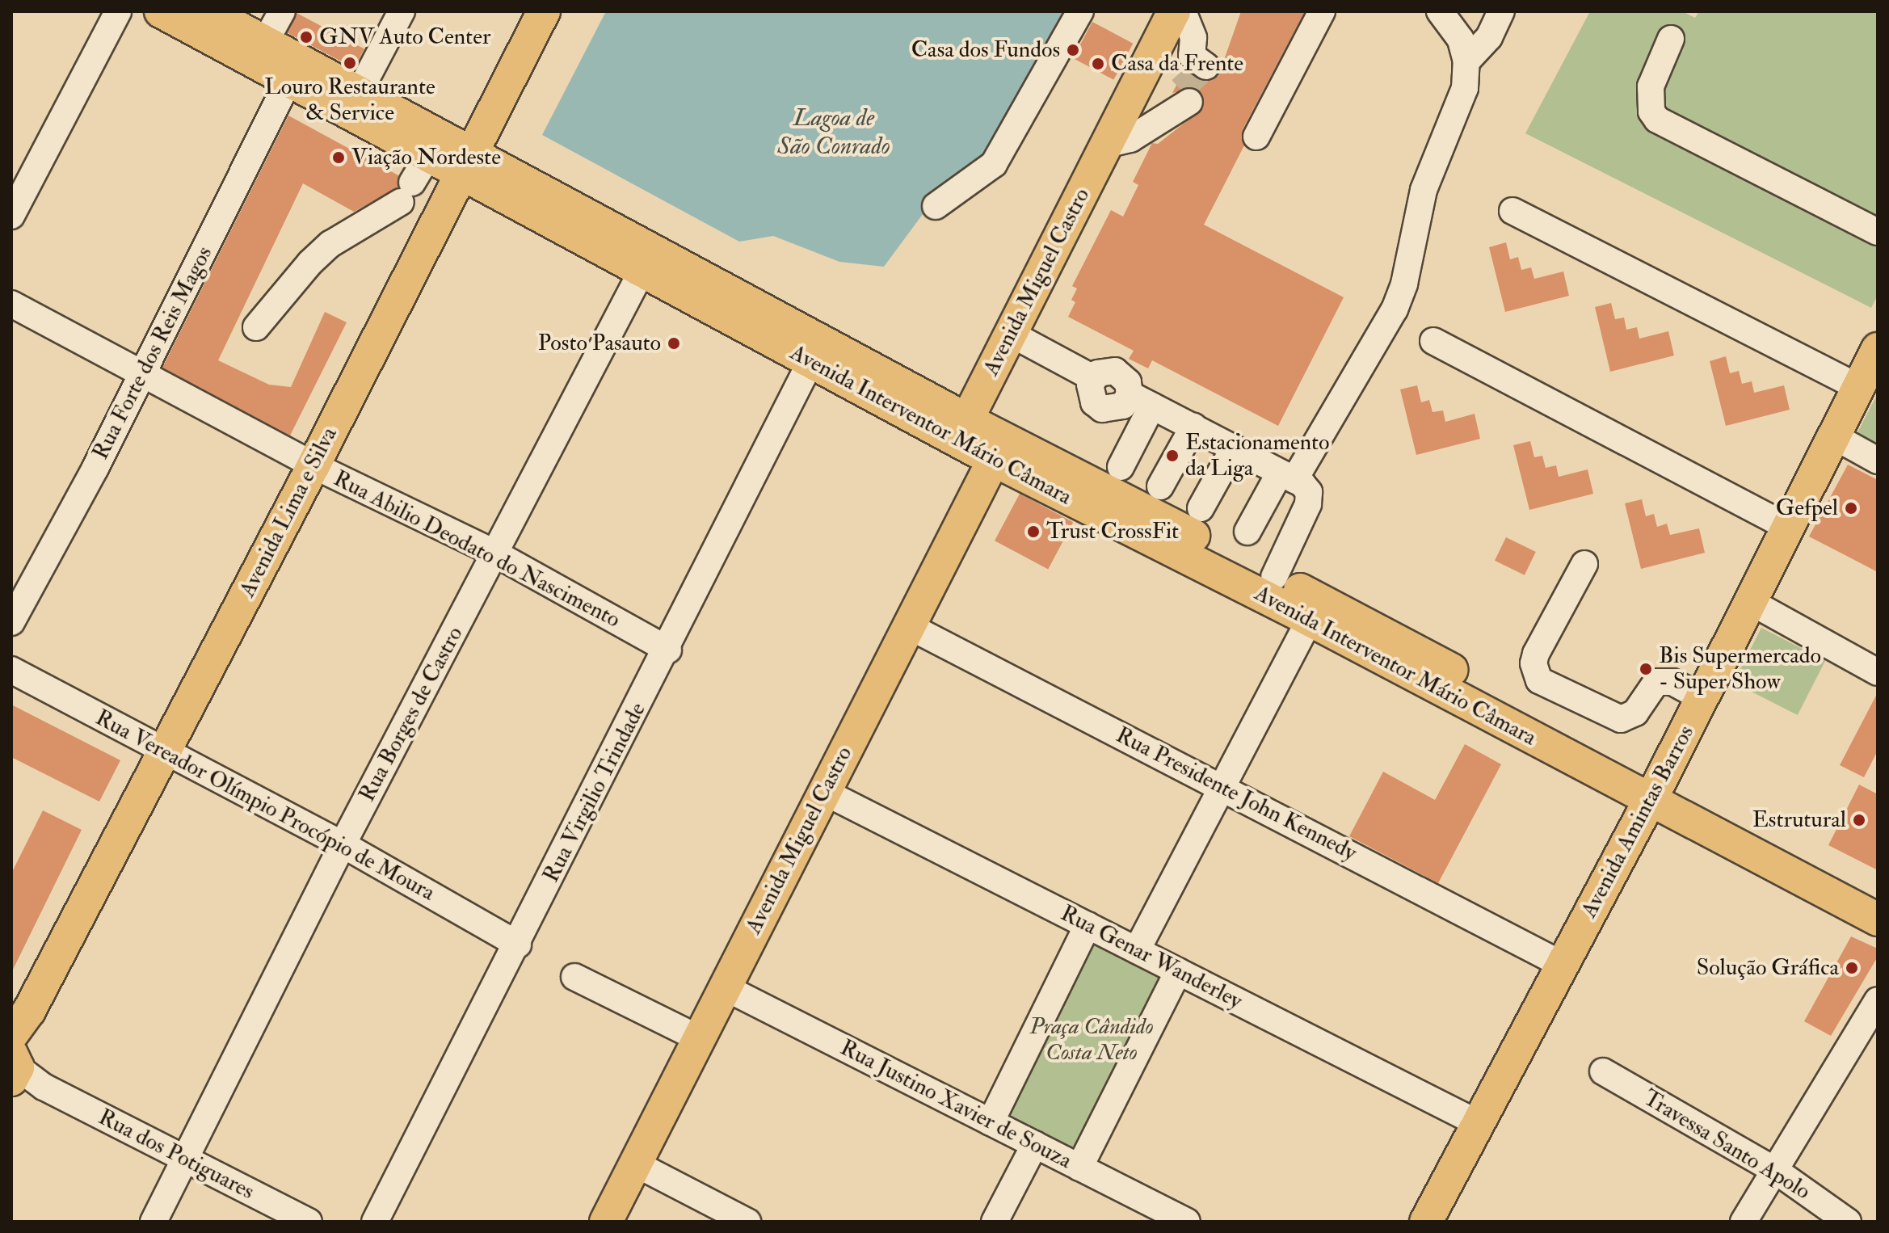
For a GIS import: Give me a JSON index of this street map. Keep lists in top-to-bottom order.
{
  "streets": {
    "main road": [
      "Avenida Miguel Castro",
      "Avenida Interventor Mário Câmara",
      "Avenida Lima e Silva",
      "Avenida Amintas Barros"
    ],
    "street": [
      "Rua Forte dos Reis Magos",
      "Rua Abilio Deodato do Nascimento",
      "Rua Borges de Castro",
      "Rua Virgilio Trindade",
      "Rua Presidente John Kennedy",
      "Rua Vereador Olímpio Procópio de Moura",
      "Rua Genar Wanderley",
      "Rua Justino Xavier de Souza",
      "Travessa Santo Apolo",
      "Rua dos Potiguares"
    ]
  },
  "crossings": [
    ["Avenida Miguel Castro", "Avenida Interventor Mário Câmara"],
    ["Avenida Miguel Castro", "Rua Presidente John Kennedy"],
    ["Avenida Miguel Castro", "Rua Genar Wanderley"],
    ["Avenida Miguel Castro", "Rua Justino Xavier de Souza"],
    ["Rua Forte dos Reis Magos", "Avenida Interventor Mário Câmara"],
    ["Rua Forte dos Reis Magos", "Rua Abilio Deodato do Nascimento"],
    ["Avenida Interventor Mário Câmara", "Avenida Lima e Silva"],
    ["Avenida Interventor Mário Câmara", "Rua Borges de Castro"],
    ["Avenida Interventor Mário Câmara", "Rua Virgilio Trindade"],
    ["Avenida Interventor Mário Câmara", "Avenida Amintas Barros"],
    ["Avenida Lima e Silva", "Rua Abilio Deodato do Nascimento"],
    ["Avenida Lima e Silva", "Rua Vereador Olímpio Procópio de Moura"],
    ["Avenida Lima e Silva", "Rua dos Potiguares"],
    ["Rua Abilio Deodato do Nascimento", "Rua Borges de Castro"],
    ["Rua Abilio Deodato do Nascimento", "Rua Virgilio Trindade"],
    ["Rua Borges de Castro", "Rua Vereador Olímpio Procópio de Moura"],
    ["Rua Borges de Castro", "Rua dos Potiguares"],
    ["Rua Virgilio Trindade", "Rua Vereador Olímpio Procópio de Moura"],
    ["Rua Presidente John Kennedy", "Avenida Amintas Barros"],
    ["Avenida Amintas Barros", "Rua Genar Wanderley"]
  ],
  "water": ["Lagoa de São Conrado"],
  "parks": ["Praça Cândido Costa Neto"],
  "places": [
    "GNV Auto Center",
    "Casa dos Fundos",
    "Louro Restaurante & Service",
    "Casa da Frente",
    "Viação Nordeste",
    "Posto Pasauto",
    "Estacionamento da Liga",
    "Gefpel",
    "Trust CrossFit",
    "Bis Supermercado - Super Show",
    "Estrutural",
    "Solução Gráfica"
  ]
}
